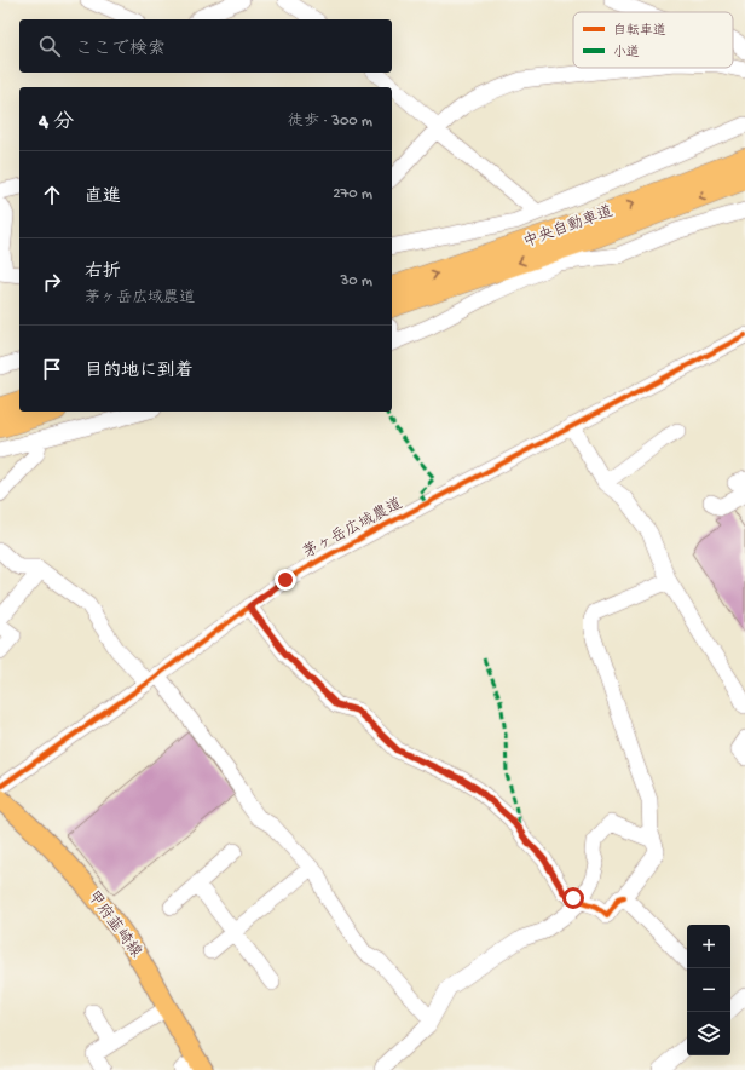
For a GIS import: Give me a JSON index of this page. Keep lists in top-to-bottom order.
{
  "streets": {
    "highway": ["中央自動車道"],
    "main road": ["甲府韮崎線"],
    "street": ["茅ヶ岳広域農道"]
  },
  "legend": ["自転車道", "小道"],
  "page": {
    "search": "ここで検索",
    "heading": ["4 分", "徒歩 · 300 m"],
    "list": [
      ["直進", "270 m"],
      ["右折", "茅ヶ岳広域農道", "30 m"],
      "目的地に到着"
    ],
    "map_buttons": ["+", "−"]
  }
}
